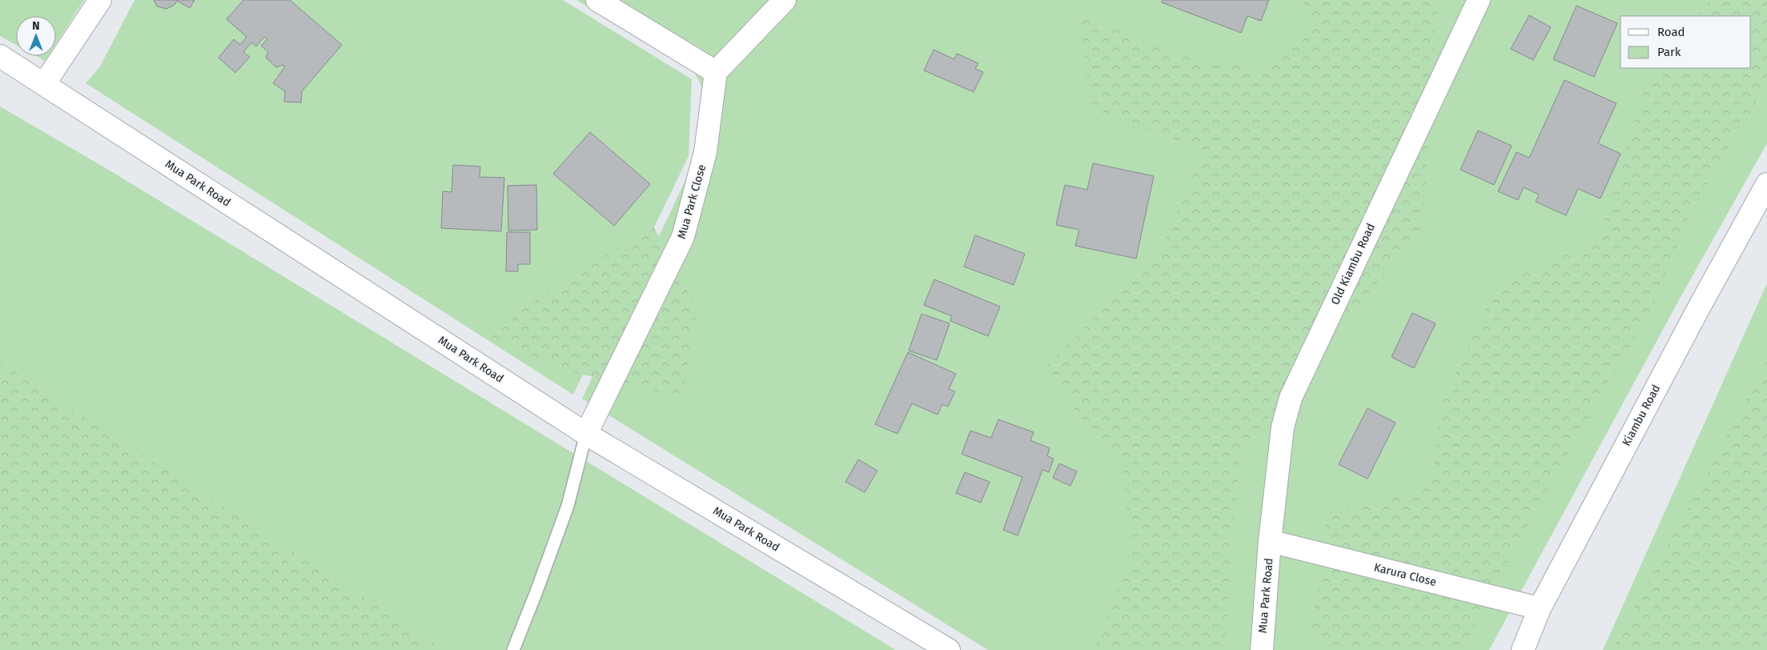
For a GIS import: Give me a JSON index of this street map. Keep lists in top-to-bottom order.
{
  "streets": {
    "main road": [
      "Mua Park Road",
      "Mua Park Close",
      "Old Kiambu Road",
      "Kiambu Road",
      "Karura Close"
    ]
  },
  "crossings": [
    ["Mua Park Road", "Mua Park Close"],
    ["Mua Park Road", "Old Kiambu Road"],
    ["Mua Park Road", "Karura Close"],
    ["Old Kiambu Road", "Karura Close"],
    ["Kiambu Road", "Karura Close"]
  ],
  "legend": ["Road", "Park"],
  "north": "top"
}
